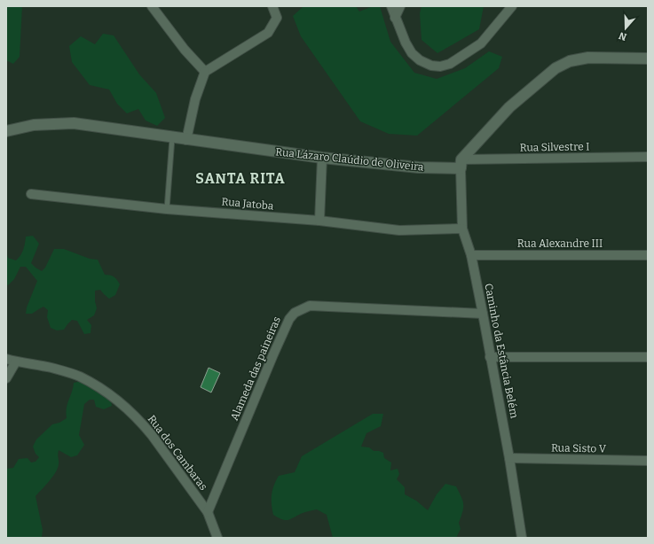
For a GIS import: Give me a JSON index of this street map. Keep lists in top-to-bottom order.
{
  "streets": {
    "street": [
      "Rua Silvestre I",
      "Rua Lázaro Claúdio de Oliveira",
      "Rua Jatoba",
      "Rua Alexandre III",
      "Caminho da Estância Belém",
      "Alameda das paineiras",
      "Rua Sisto V",
      "Rua dos Cambaras"
    ]
  },
  "crossings": [
    ["Rua Silvestre I", "Rua Lázaro Claúdio de Oliveira"],
    ["Rua Silvestre I", "Caminho da Estância Belém"],
    ["Rua Lázaro Claúdio de Oliveira", "Caminho da Estância Belém"],
    ["Rua Jatoba", "Caminho da Estância Belém"],
    ["Rua Alexandre III", "Caminho da Estância Belém"],
    ["Caminho da Estância Belém", "Alameda das paineiras"],
    ["Caminho da Estância Belém", "Rua Sisto V"],
    ["Alameda das paineiras", "Rua dos Cambaras"]
  ],
  "districts": ["SANTA RITA"],
  "north": "bottom"
}
